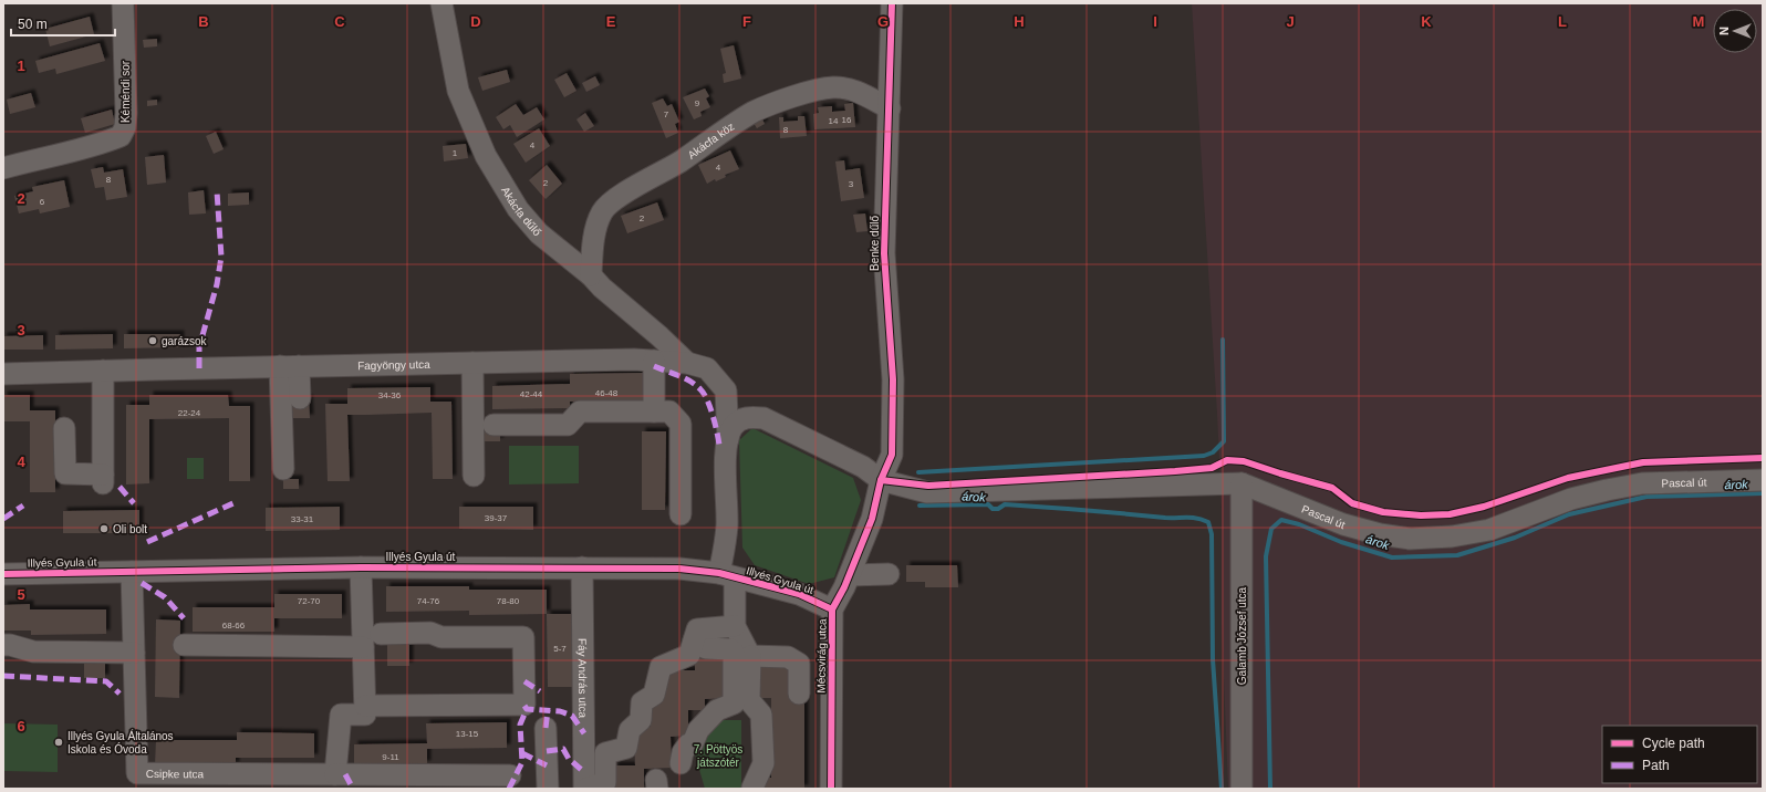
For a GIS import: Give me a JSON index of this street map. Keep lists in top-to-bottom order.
{
  "streets": {
    "street": [
      "Kéméndi sor",
      "Akácfa köz",
      "Akácfa dűlő",
      "Benke dűlő",
      "Fagyöngy utca",
      "Pascal út",
      "Illyés Gyula út",
      "Galamb József utca",
      "Mécsvirág utca",
      "Fáy András utca",
      "Csipke utca"
    ]
  },
  "crossings": [
    ["Akácfa köz", "Akácfa dűlő"],
    ["Akácfa köz", "Benke dűlő"],
    ["Akácfa dűlő", "Fagyöngy utca"],
    ["Benke dűlő", "Fagyöngy utca"],
    ["Benke dűlő", "Pascal út"],
    ["Benke dűlő", "Mécsvirág utca"],
    ["Fagyöngy utca", "Pascal út"],
    ["Fagyöngy utca", "Mécsvirág utca"],
    ["Pascal út", "Galamb József utca"],
    ["Pascal út", "Mécsvirág utca"],
    ["Illyés Gyula út", "Mécsvirág utca"],
    ["Illyés Gyula út", "Fáy András utca"],
    ["Illyés Gyula út", "Csipke utca"]
  ],
  "water": ["árok"],
  "parks": ["7. Pöttyös játszótér"],
  "places": ["garázsok", "Oli bolt", "Illyés Gyula Általános Iskola és Óvoda"],
  "house_numbers": [
    "9",
    "7",
    "16",
    "14",
    "8",
    "4",
    "1",
    "4",
    "8",
    "2",
    "3",
    "6",
    "2",
    "46-48",
    "42-44",
    "34-36",
    "22-24",
    "39-37",
    "33-31",
    "72-70",
    "74-76",
    "78-80",
    "68-66",
    "5-7",
    "13-15",
    "9-11"
  ],
  "legend": ["Cycle path", "Path"],
  "scale_bar": "50 m",
  "north": "left",
  "grid": {
    "columns": [
      "B",
      "C",
      "D",
      "E",
      "F",
      "G",
      "H",
      "I",
      "J",
      "K",
      "L",
      "M"
    ],
    "rows": [
      "1",
      "2",
      "3",
      "4",
      "5",
      "6"
    ]
  }
}
